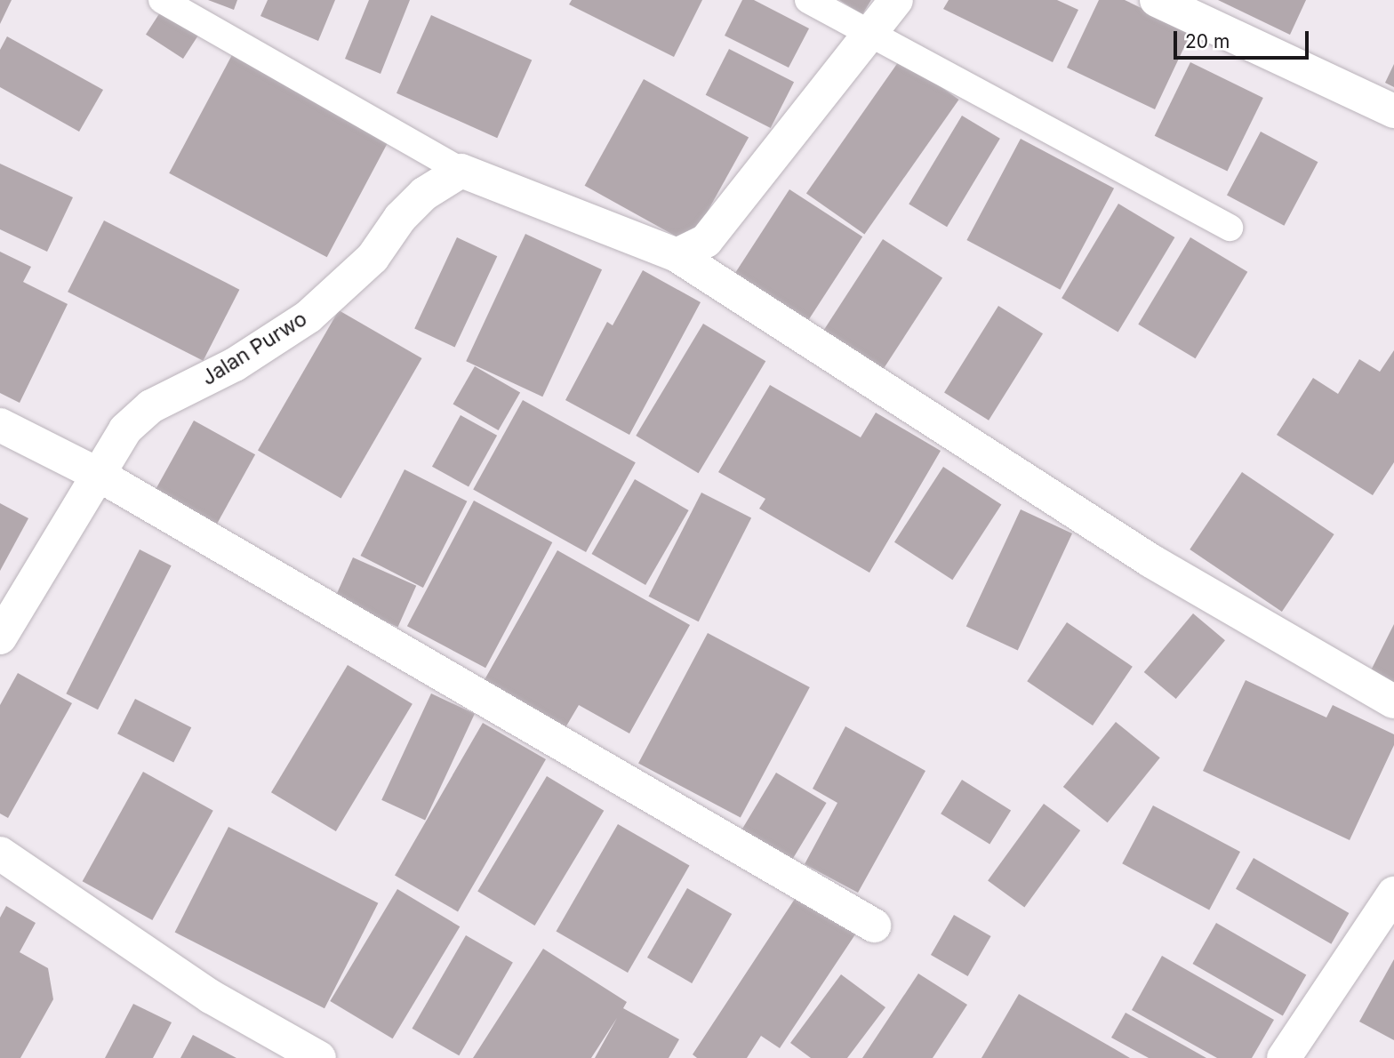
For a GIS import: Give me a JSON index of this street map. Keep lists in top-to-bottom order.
{
  "streets": {
    "street": ["Jalan Purwo"]
  },
  "scale_bar": "20 m"
}
